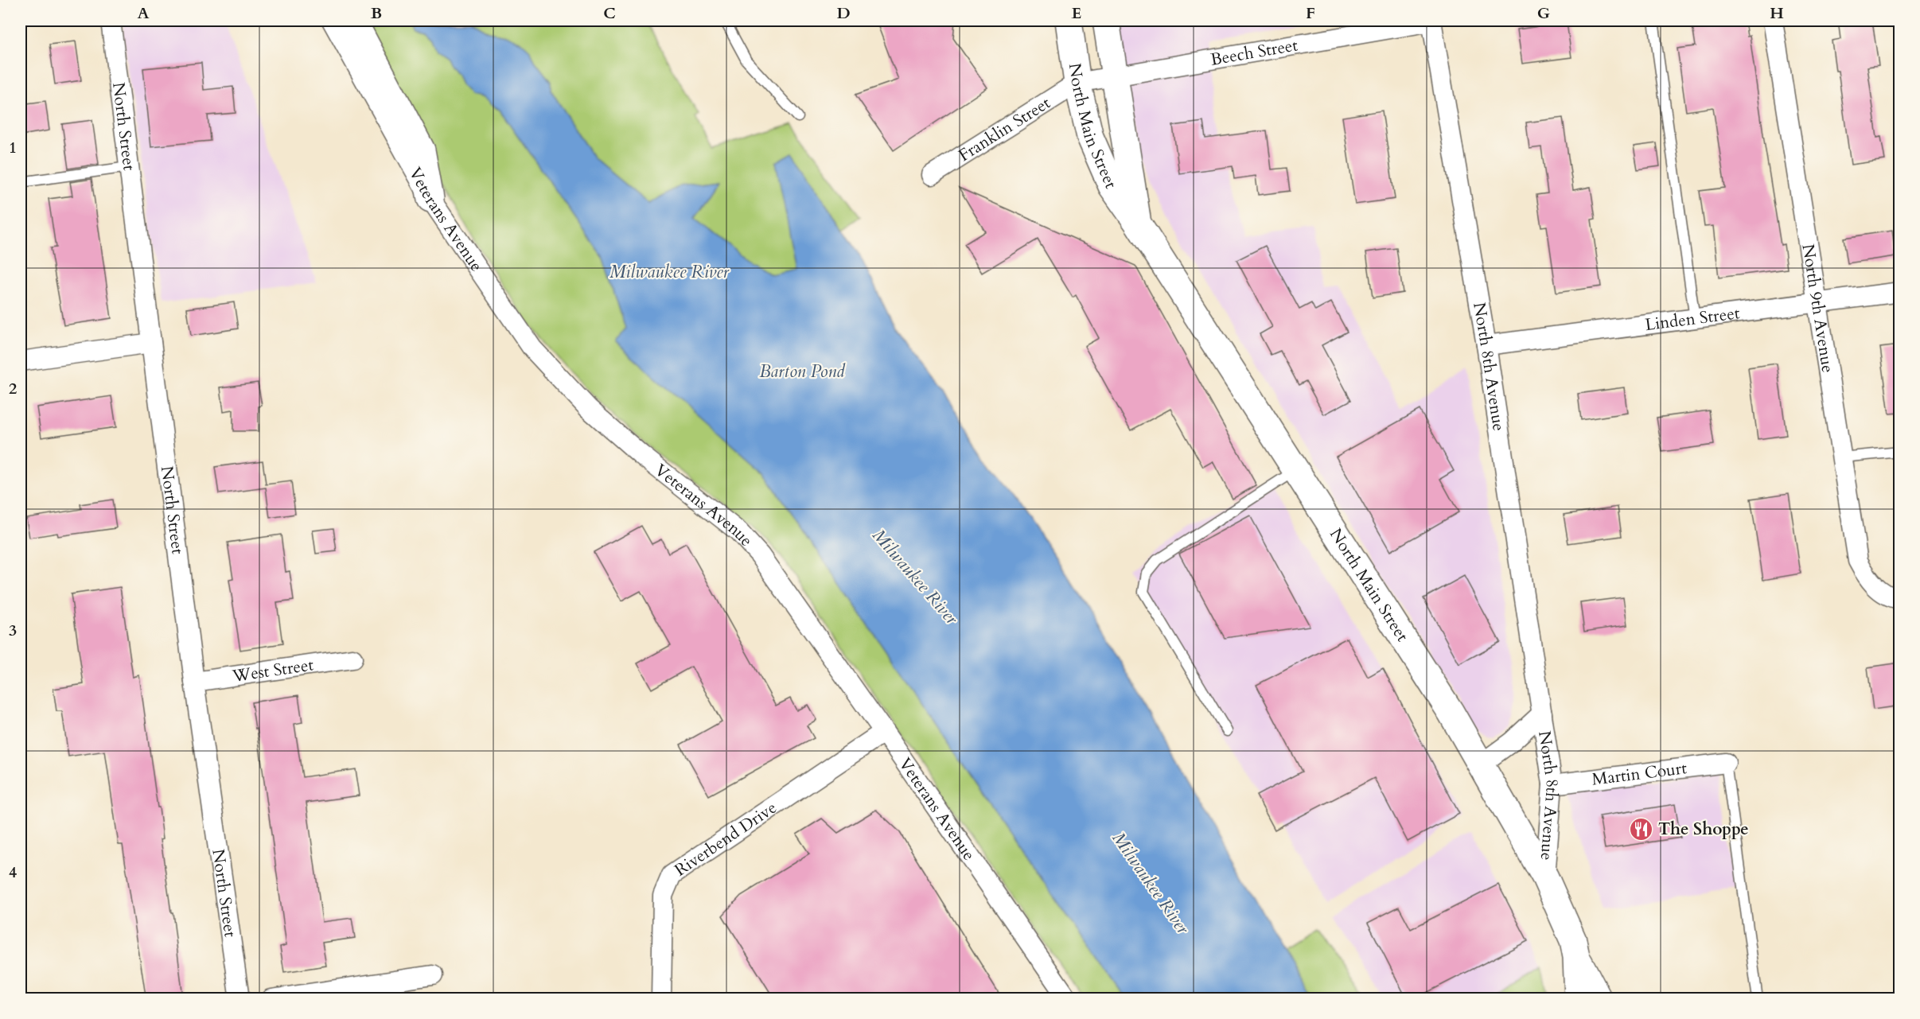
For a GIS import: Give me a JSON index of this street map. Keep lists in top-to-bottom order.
{
  "streets": {
    "main road": ["North Main Street"],
    "street": [
      "Beech Street",
      "North Street",
      "Franklin Street",
      "Veterans Avenue",
      "North 9th Avenue",
      "Linden Street",
      "North 8th Avenue",
      "West Street",
      "Martin Court",
      "Riverbend Drive"
    ]
  },
  "crossings": [
    ["Beech Street", "North Main Street"],
    ["Beech Street", "Franklin Street"],
    ["Beech Street", "North 8th Avenue"],
    ["North Main Street", "Franklin Street"],
    ["North Main Street", "North 8th Avenue"],
    ["North Street", "West Street"],
    ["Veterans Avenue", "Riverbend Drive"],
    ["North 9th Avenue", "Linden Street"],
    ["Linden Street", "North 8th Avenue"],
    ["North 8th Avenue", "Martin Court"]
  ],
  "water": ["Milwaukee River", "Barton Pond"],
  "places": {
    "restaurant": ["The Shoppe"]
  },
  "grid": {
    "columns": [
      "A",
      "B",
      "C",
      "D",
      "E",
      "F",
      "G",
      "H"
    ],
    "rows": [
      "1",
      "2",
      "3",
      "4"
    ]
  }
}
